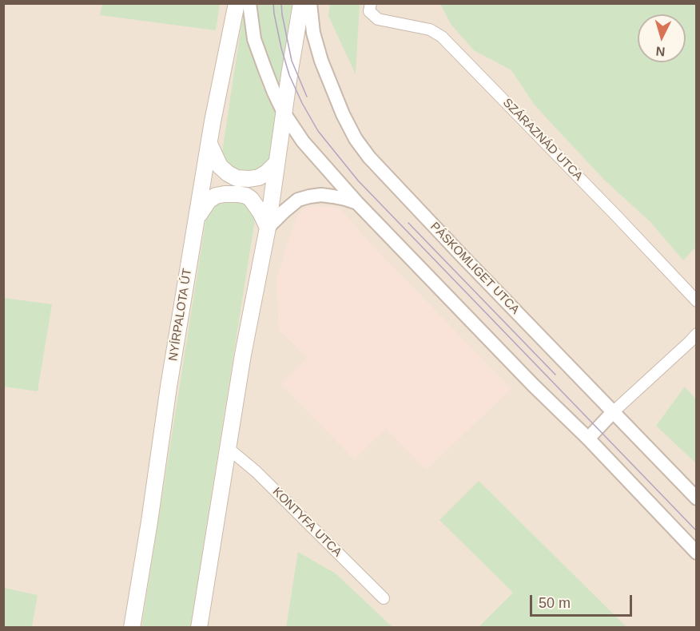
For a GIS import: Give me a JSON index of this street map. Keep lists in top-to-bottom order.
{
  "streets": {
    "main road": ["NYÍRPALOTA ÚT"],
    "street": ["SZÁRAZNÁD UTCA", "PÁSKOMLIGET UTCA", "KONTYFA UTCA"]
  },
  "scale_bar": "50 m",
  "north": "bottom"
}
